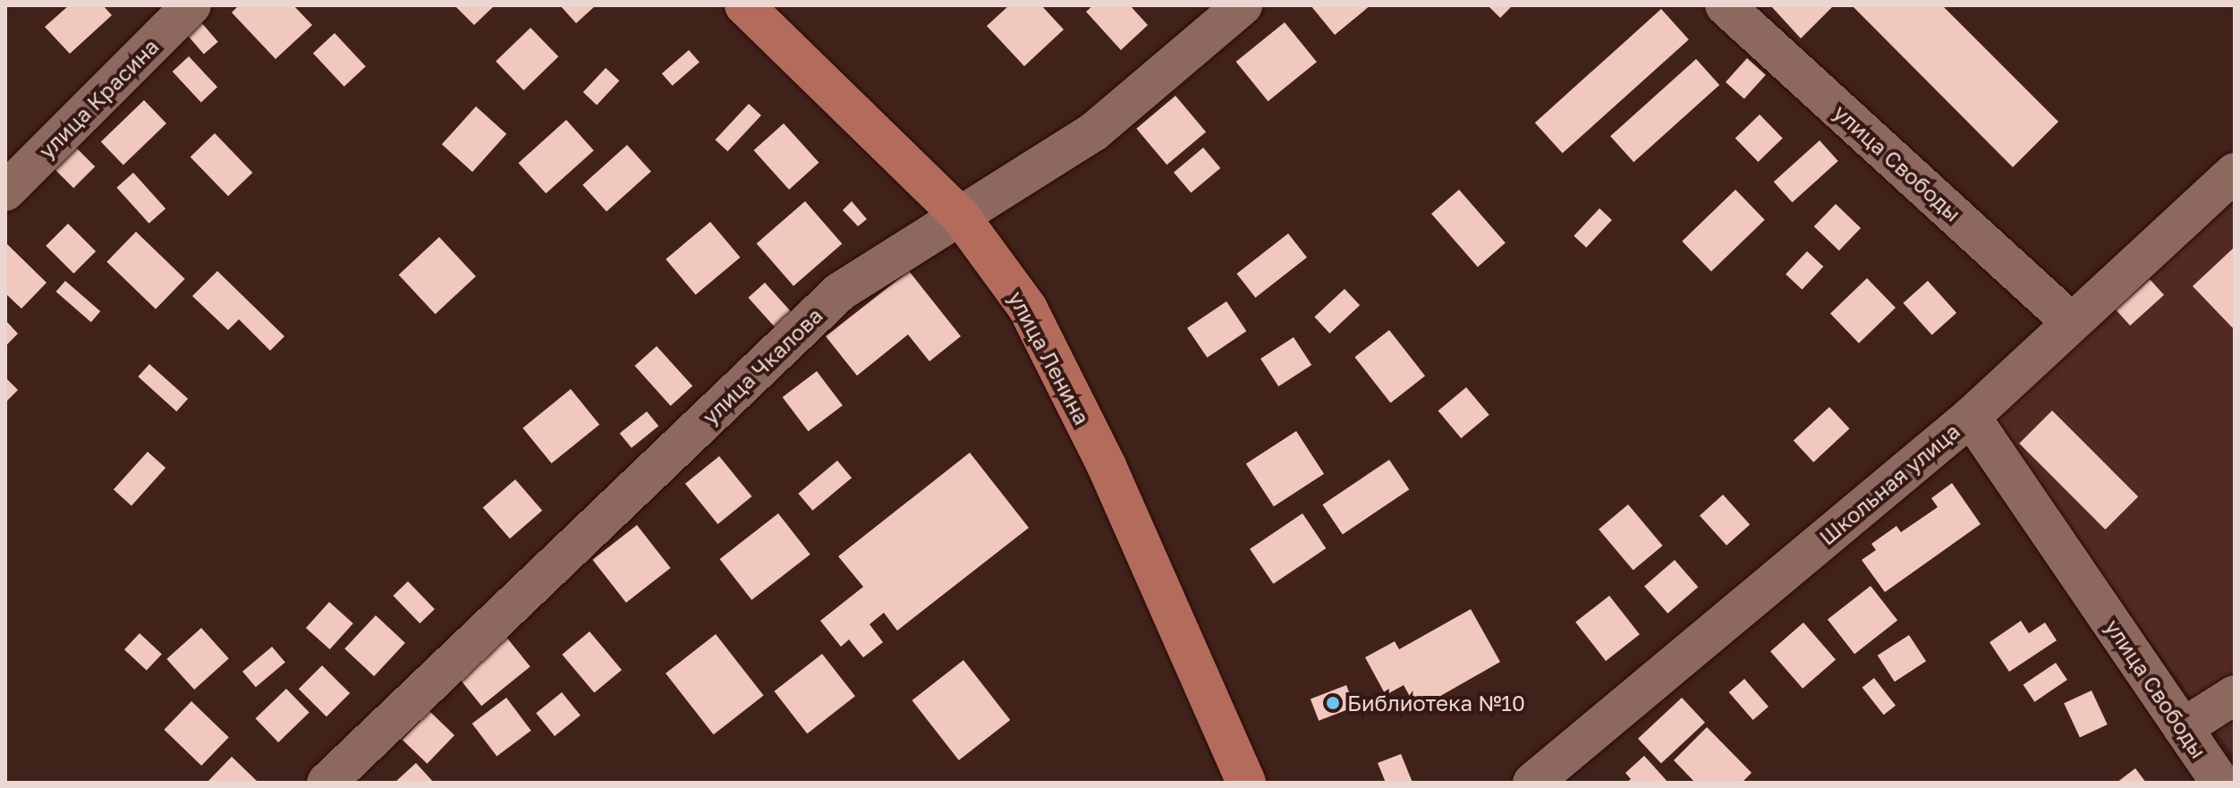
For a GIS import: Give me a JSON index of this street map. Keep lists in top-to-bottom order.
{
  "streets": {
    "highway": ["улица Ленина"],
    "street": [
      "улица Красина",
      "улица Свободы",
      "улица Чкалова",
      "Школьная улица"
    ]
  },
  "crossings": [
    ["улица Свободы", "Школьная улица"],
    ["улица Ленина", "улица Чкалова"]
  ],
  "places": ["Библиотека №10"]
}
